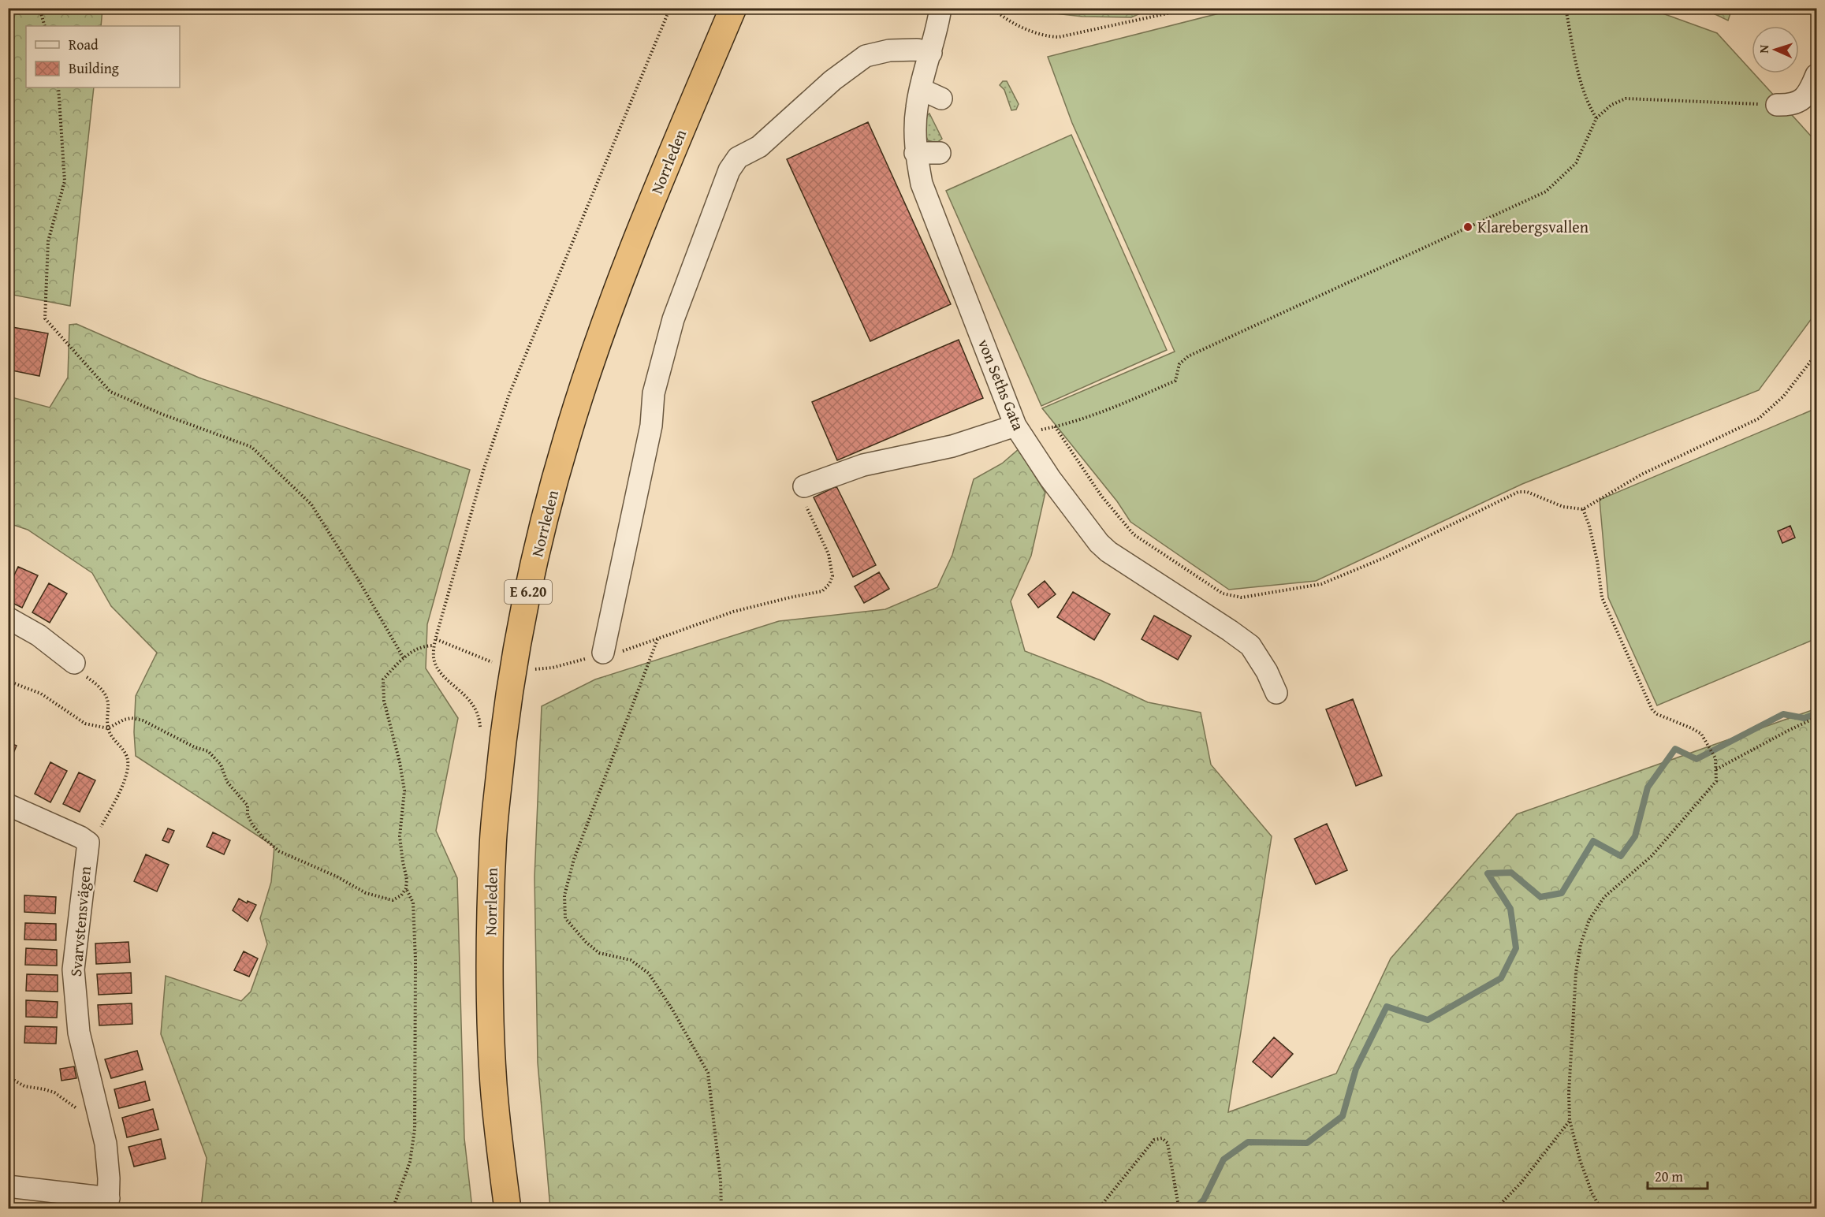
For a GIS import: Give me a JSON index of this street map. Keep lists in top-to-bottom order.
{
  "streets": {
    "highway": ["Norrleden", "E 6.20"],
    "street": ["von Seths Gata", "Svarvstensvägen"]
  },
  "places": ["Klarebergsvallen"],
  "legend": ["Road", "Building"],
  "scale_bar": "20 m",
  "north": "left"
}
